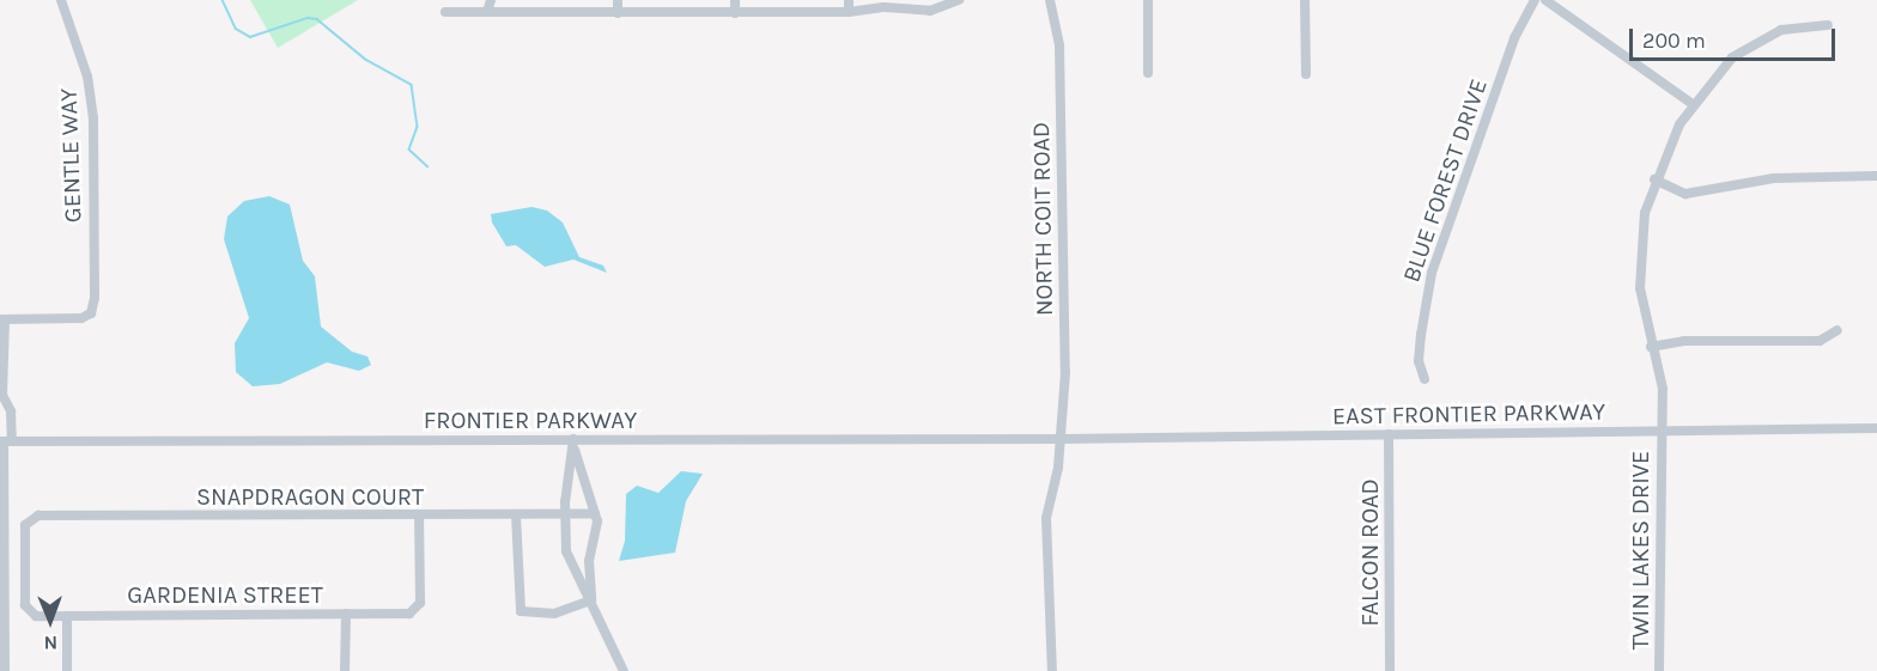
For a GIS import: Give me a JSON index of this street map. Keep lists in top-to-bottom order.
{
  "streets": {
    "street": [
      "GENTLE WAY",
      "BLUE FOREST DRIVE",
      "NORTH COIT ROAD",
      "EAST FRONTIER PARKWAY",
      "FRONTIER PARKWAY",
      "SNAPDRAGON COURT",
      "TWIN LAKES DRIVE",
      "FALCON ROAD",
      "GARDENIA STREET"
    ]
  },
  "crossings": [
    ["NORTH COIT ROAD", "EAST FRONTIER PARKWAY"],
    ["NORTH COIT ROAD", "FRONTIER PARKWAY"],
    ["EAST FRONTIER PARKWAY", "FRONTIER PARKWAY"],
    ["EAST FRONTIER PARKWAY", "TWIN LAKES DRIVE"],
    ["EAST FRONTIER PARKWAY", "FALCON ROAD"],
    ["SNAPDRAGON COURT", "GARDENIA STREET"]
  ],
  "scale_bar": "200 m",
  "north": "bottom"
}
